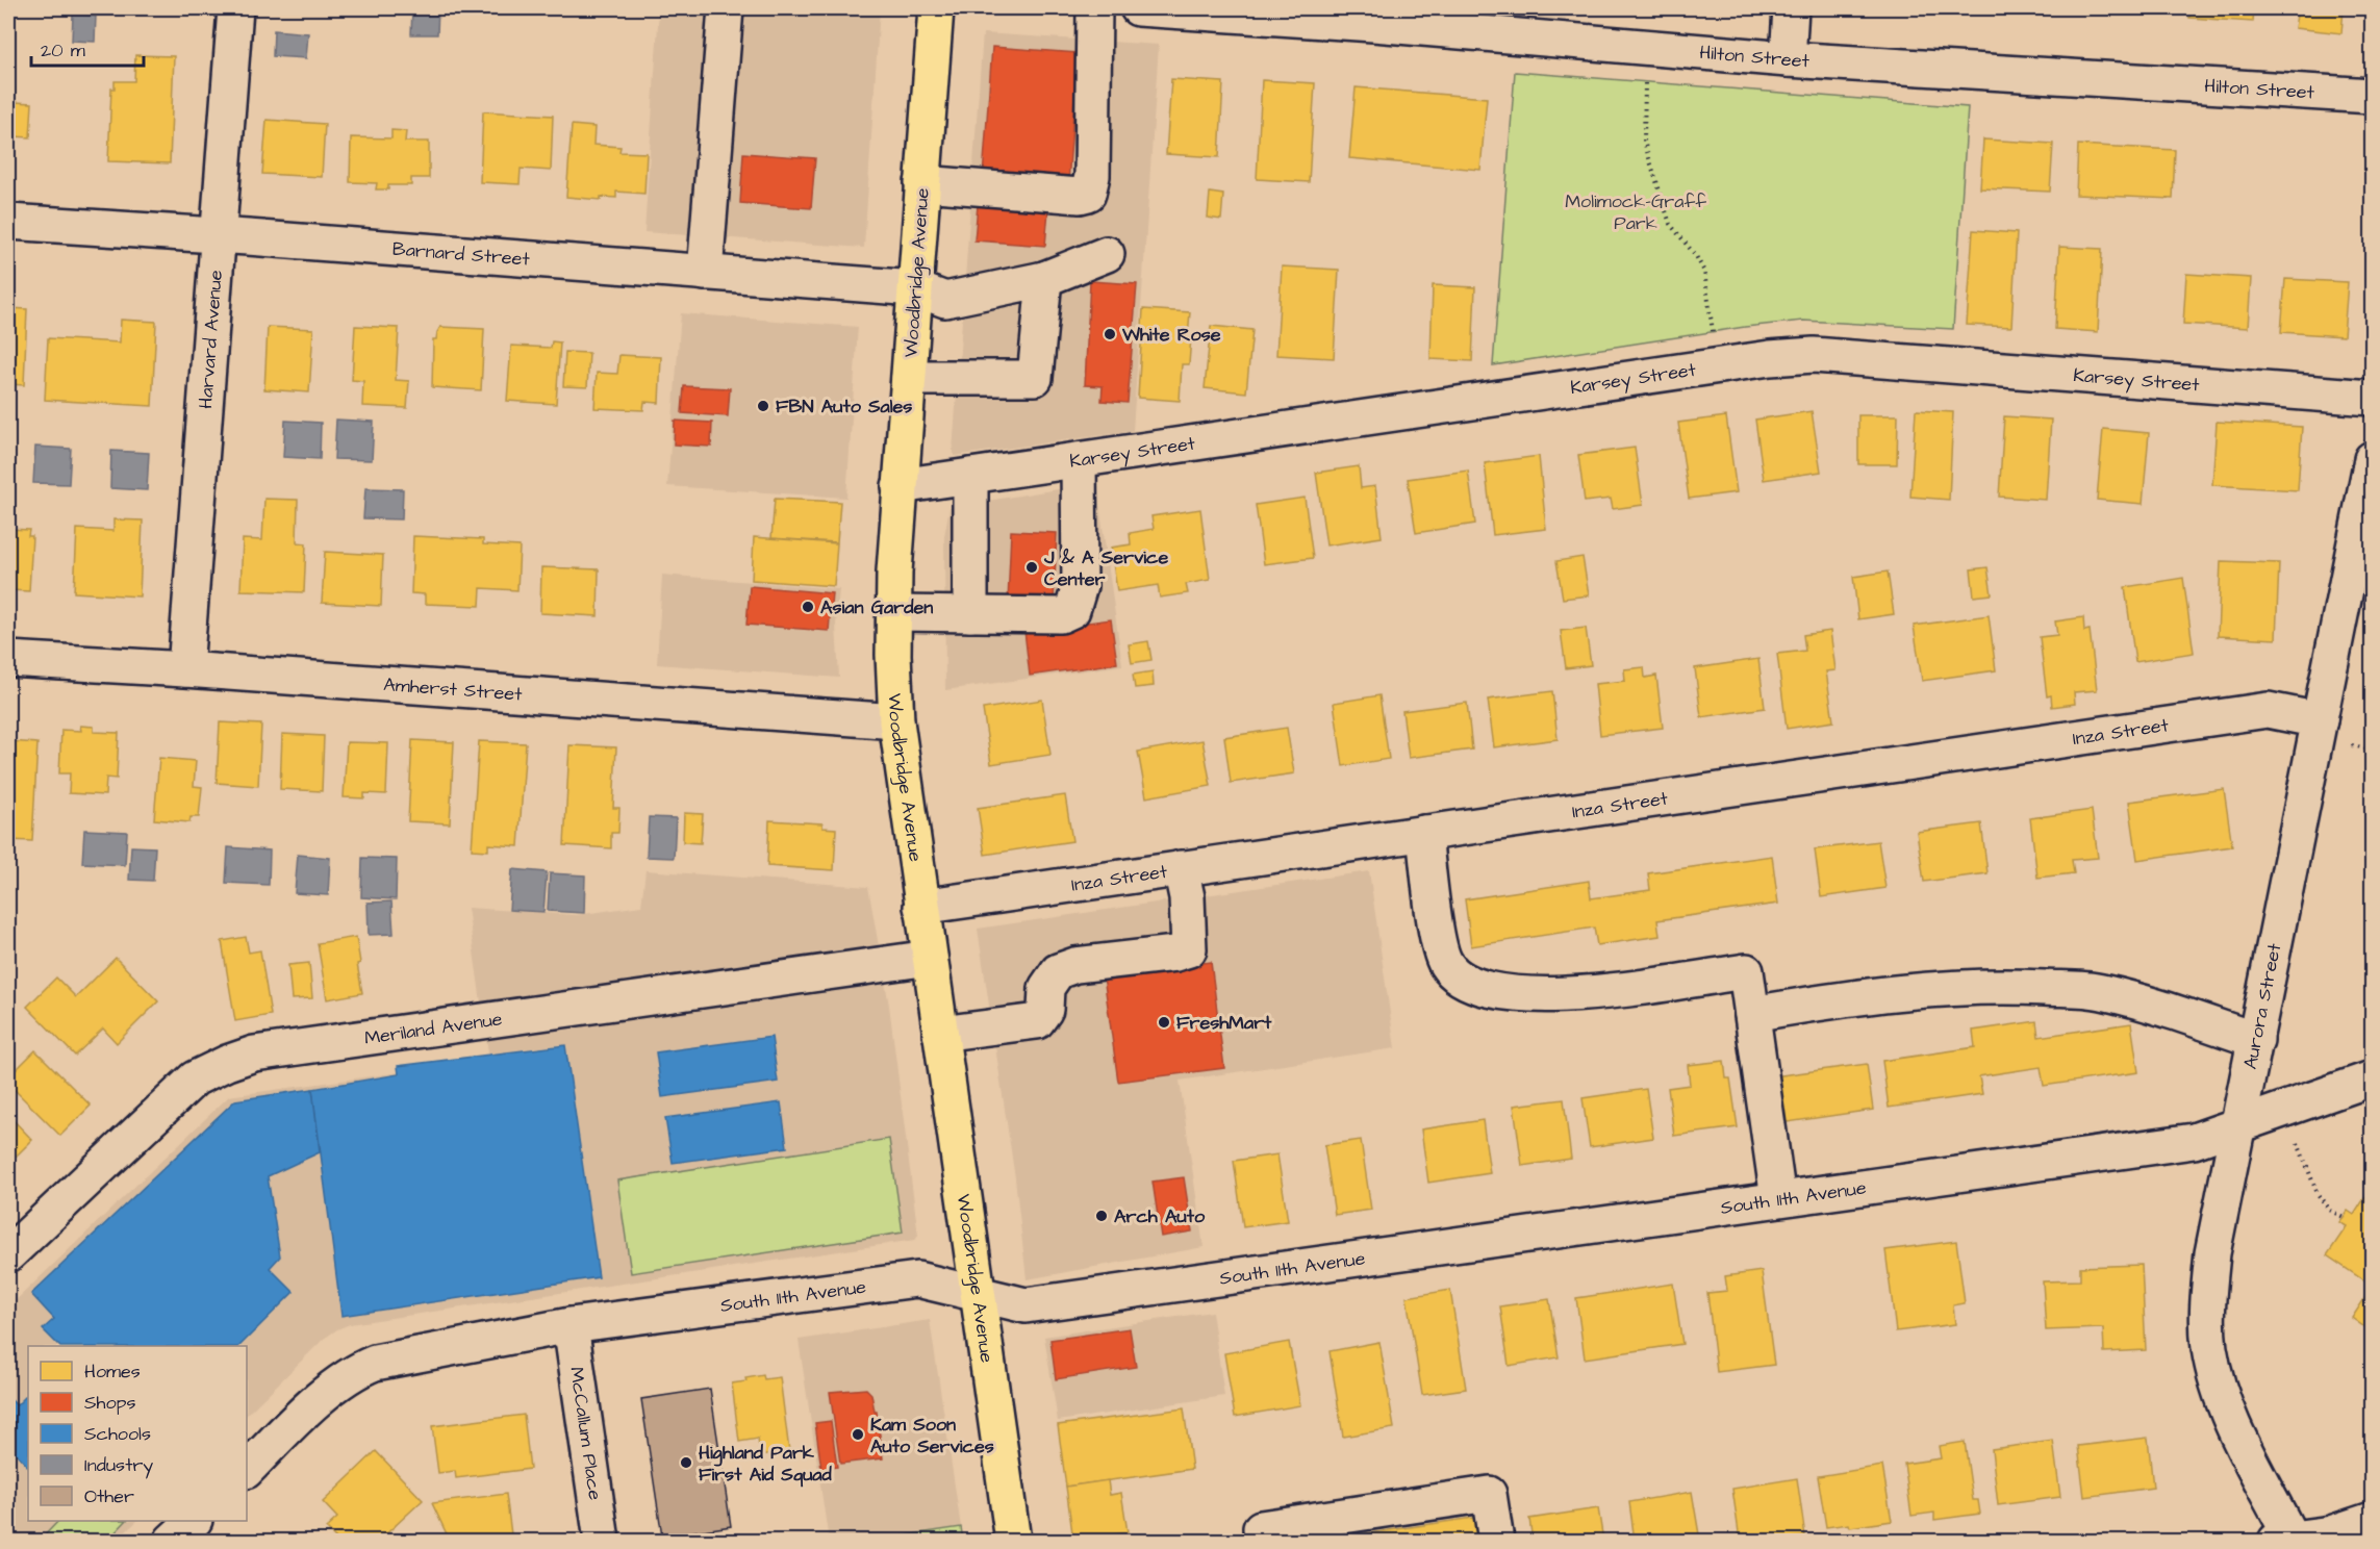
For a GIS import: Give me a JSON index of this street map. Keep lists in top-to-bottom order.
{
  "streets": {
    "main road": ["Woodbridge Avenue"],
    "street": [
      "Hilton Street",
      "Barnard Street",
      "Harvard Avenue",
      "Karsey Street",
      "Amherst Street",
      "Inza Street",
      "Aurora Street",
      "Meriland Avenue",
      "South 11th Avenue",
      "McCallum Place"
    ]
  },
  "crossings": [
    ["Barnard Street", "Woodbridge Avenue"],
    ["Barnard Street", "Harvard Avenue"],
    ["Woodbridge Avenue", "Karsey Street"],
    ["Woodbridge Avenue", "Amherst Street"],
    ["Woodbridge Avenue", "Inza Street"],
    ["Woodbridge Avenue", "Meriland Avenue"],
    ["Woodbridge Avenue", "South 11th Avenue"],
    ["Harvard Avenue", "Amherst Street"],
    ["Inza Street", "Aurora Street"],
    ["Aurora Street", "South 11th Avenue"],
    ["South 11th Avenue", "McCallum Place"]
  ],
  "parks": ["Molimock-Graff Park"],
  "places": [
    "White Rose",
    "FBN Auto Sales",
    "J & A Service Center",
    "Asian Garden",
    "FreshMart",
    "Arch Auto",
    "Kam Soon Auto Services",
    "Highland Park First Aid Squad"
  ],
  "legend": [
    "Homes",
    "Shops",
    "Schools",
    "Industry",
    "Other"
  ],
  "scale_bar": "20 m"
}
